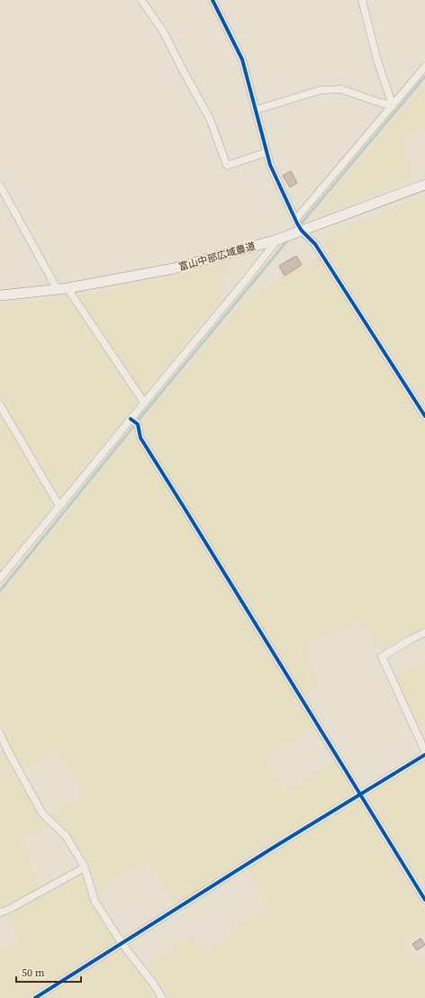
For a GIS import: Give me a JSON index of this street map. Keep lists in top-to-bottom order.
{
  "streets": {
    "street": ["富山中部広域農道"]
  },
  "scale_bar": "50 m"
}
